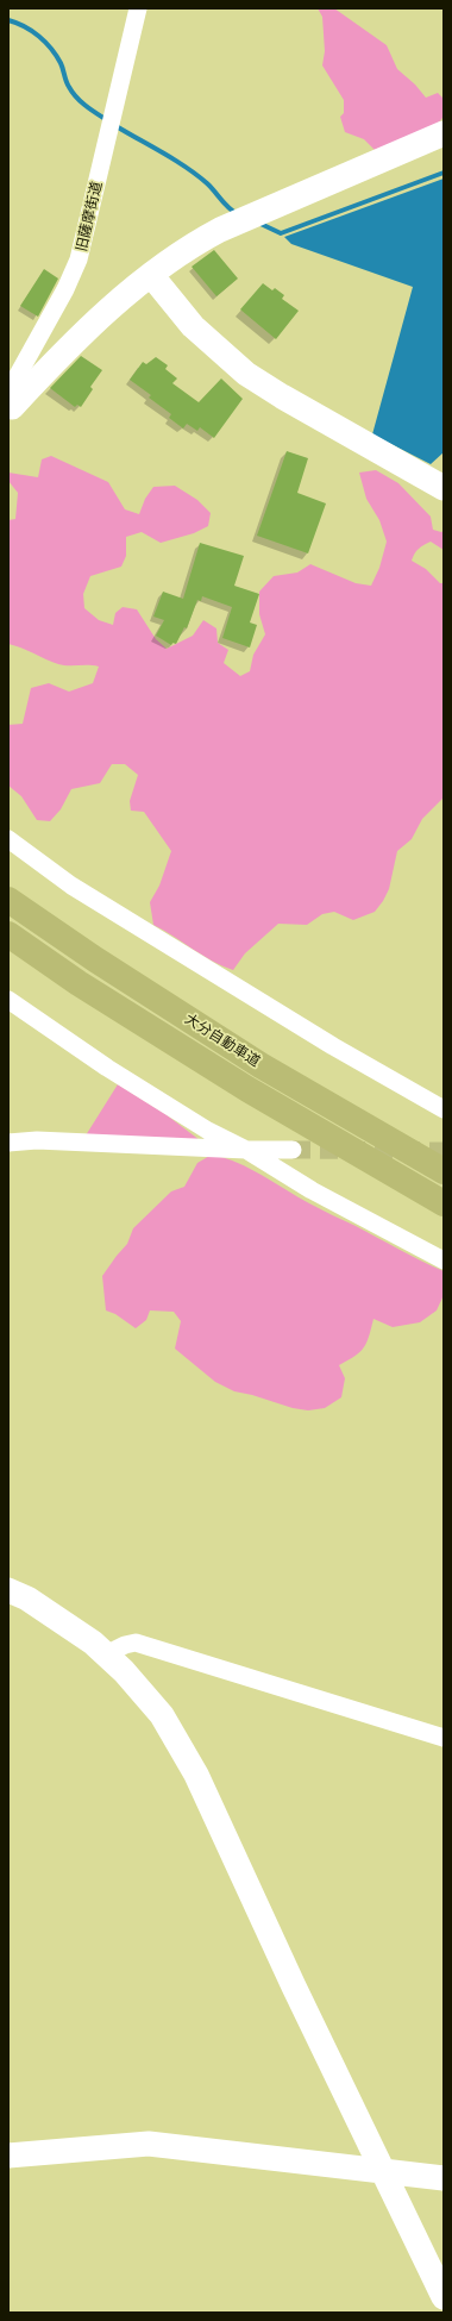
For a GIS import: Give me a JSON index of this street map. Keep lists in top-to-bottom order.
{
  "streets": {
    "highway": ["大分自動車道"],
    "street": ["旧薩摩街道"]
  }
}
